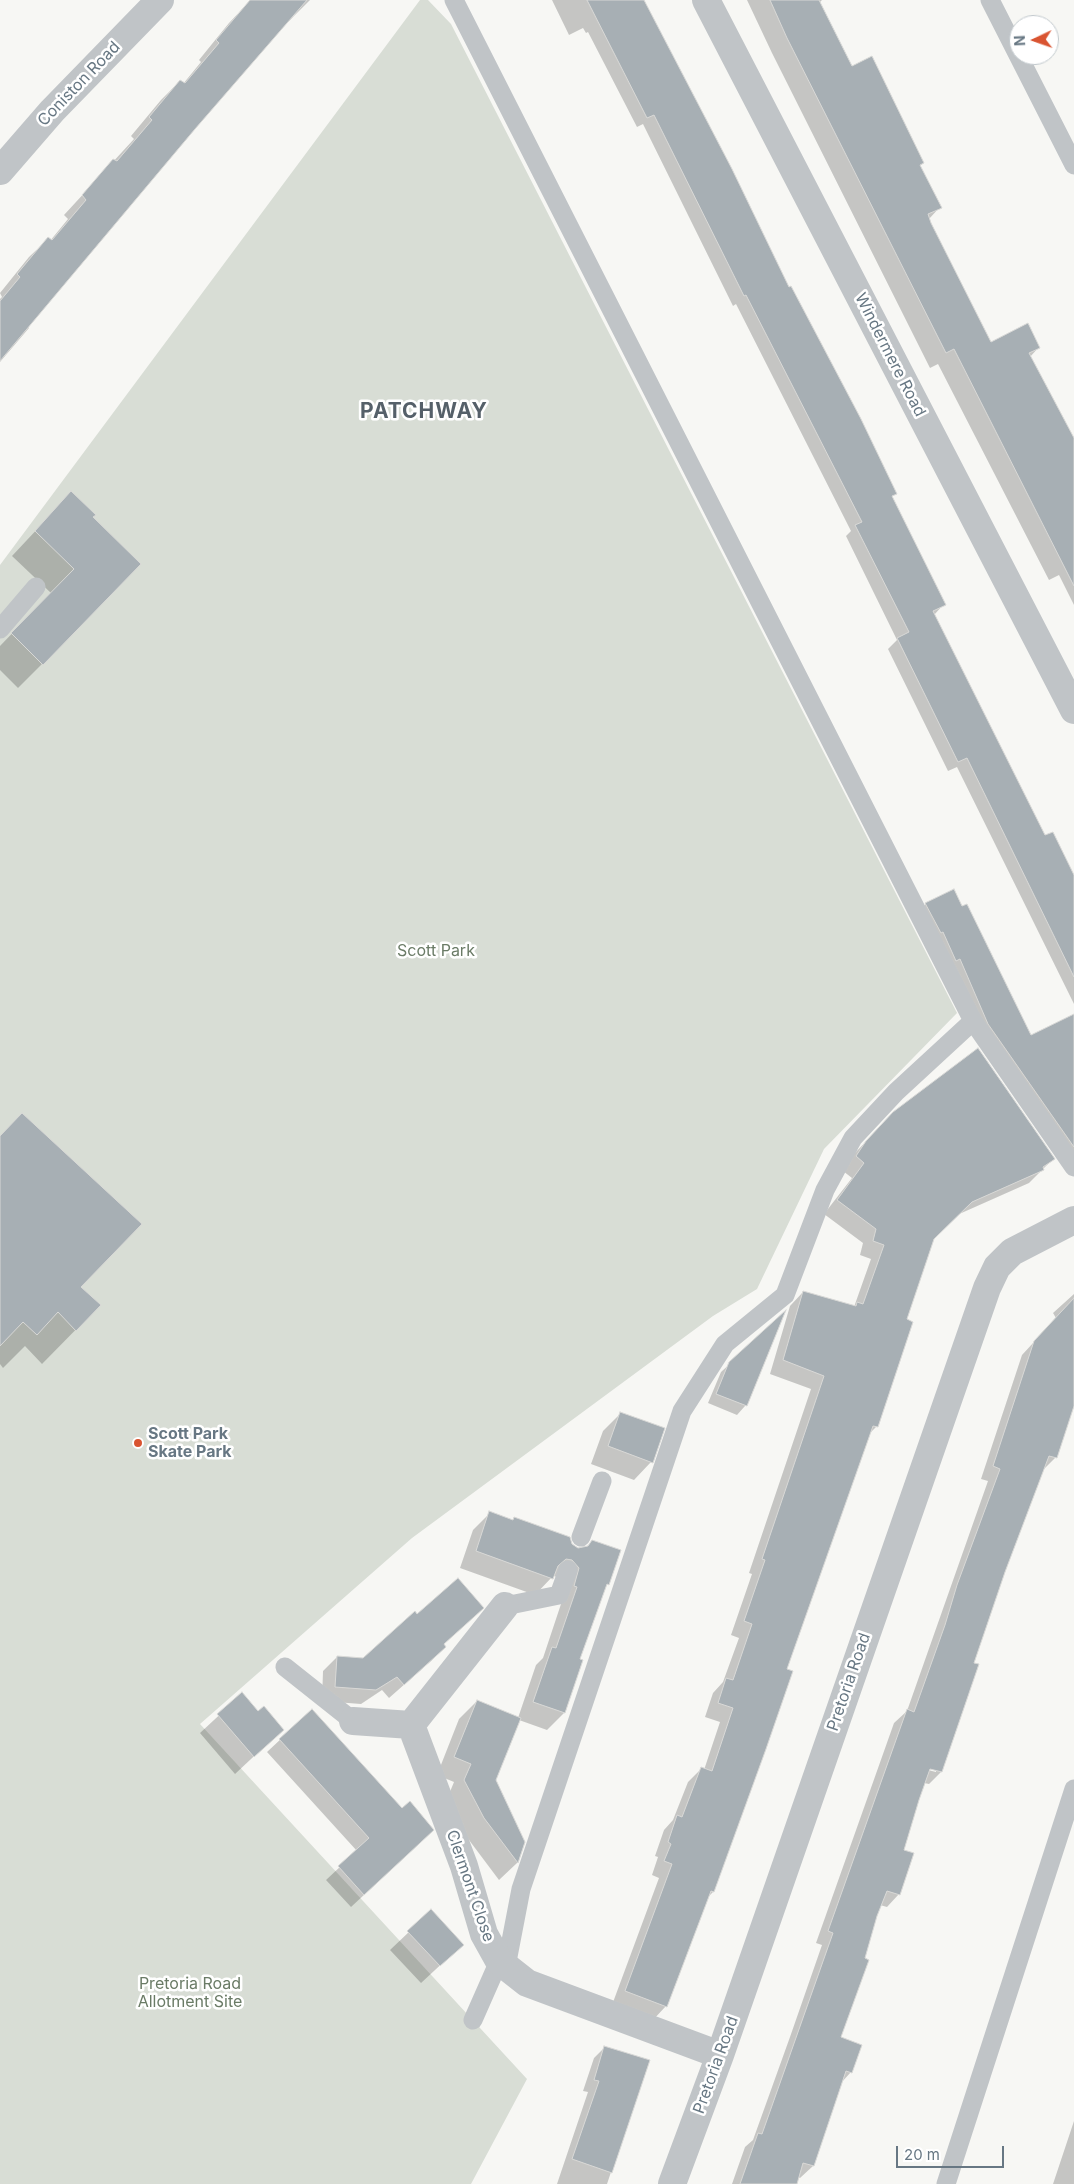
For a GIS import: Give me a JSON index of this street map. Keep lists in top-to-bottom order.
{
  "streets": {
    "street": [
      "Coniston Road",
      "Windermere Road",
      "Pretoria Road",
      "Clermont Close"
    ]
  },
  "crossings": [
    ["Pretoria Road", "Clermont Close"]
  ],
  "districts": ["PATCHWAY"],
  "parks": ["Scott Park", "Pretoria Road Allotment Site"],
  "places": ["Scott Park Skate Park"],
  "scale_bar": "20 m",
  "north": "left"
}
